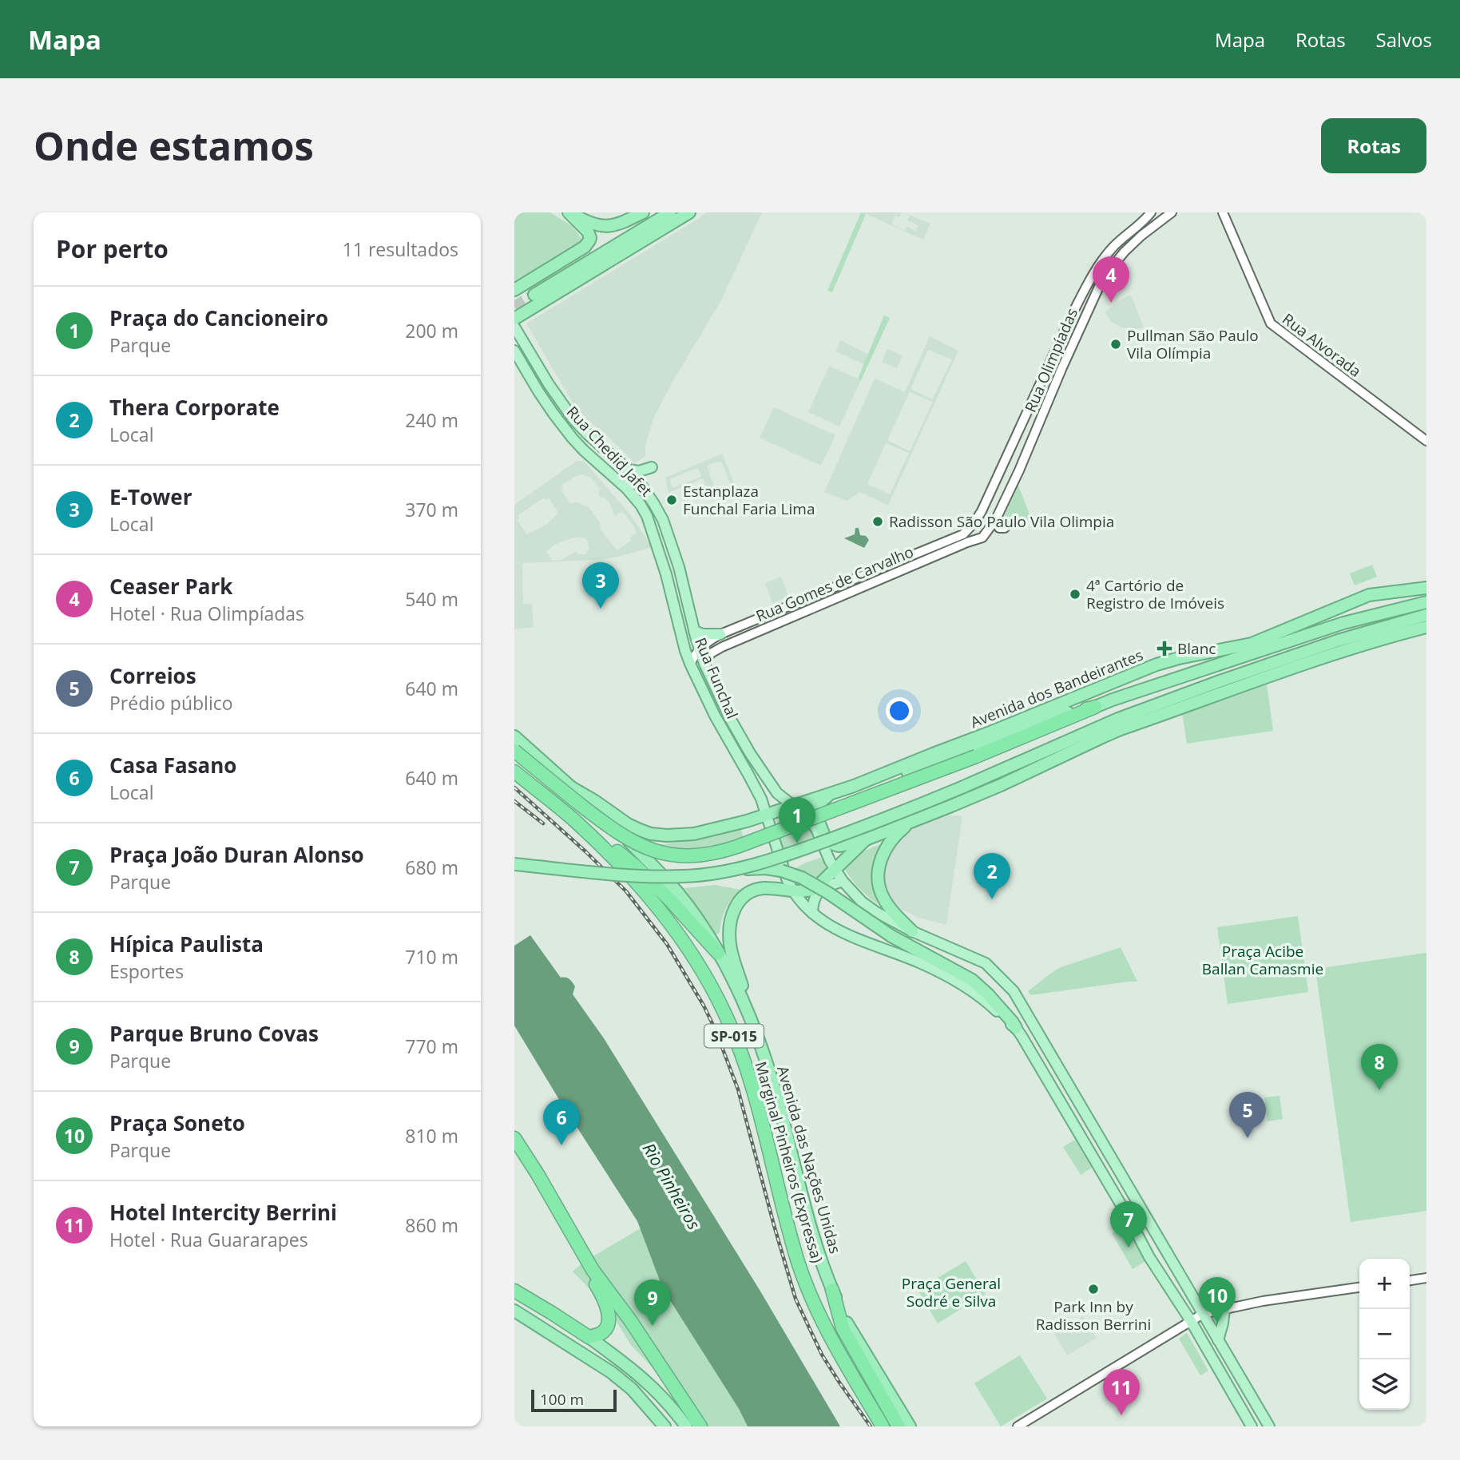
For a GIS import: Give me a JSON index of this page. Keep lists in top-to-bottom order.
{
  "streets": {
    "highway": [
      "Avenida dos Bandeirantes",
      "SP-015",
      "Avenida das Nações Unidas",
      "Marginal Pinheiros (Expressa)"
    ],
    "main road": ["Rua Chedid Jafet", "Rua Funchal"],
    "street": ["Rua Alvorada", "Rua Olimpíadas", "Rua Gomes de Carvalho"]
  },
  "crossings": [
    ["Rua Olimpíadas", "Rua Gomes de Carvalho"],
    ["Rua Chedid Jafet", "Rua Funchal"],
    ["Rua Gomes de Carvalho", "Rua Funchal"],
    ["Rua Funchal", "Avenida dos Bandeirantes"],
    ["Avenida dos Bandeirantes", "Avenida das Nações Unidas"]
  ],
  "water": ["Rio Pinheiros"],
  "parks": ["Praça Acibe Ballan Camasmie", "Praça General Sodré e Silva"],
  "places": {
    "other": [
      "Pullman São Paulo Vila Olímpia",
      "Estanplaza Funchal Faria Lima",
      "Radisson São Paulo Vila Olimpia",
      "4ª Cartório de Registro de Imóveis",
      "Park Inn by Radisson Berrini"
    ],
    "health": ["Blanc"]
  },
  "scale_bar": "100 m",
  "page": {
    "header": "Mapa",
    "nav": ["Mapa", "Rotas", "Salvos"],
    "buttons": "Rotas",
    "title": "Onde estamos",
    "heading": ["Por perto", "11 resultados"],
    "pins": [
      "4",
      "3",
      "1",
      "2",
      "8",
      "5",
      "6",
      "7",
      "10",
      "9",
      "11"
    ],
    "list": [
      {
        "mark": "1",
        "name": "Praça do Cancioneiro",
        "note": "Parque",
        "value": "200 m"
      },
      {
        "mark": "2",
        "name": "Thera Corporate",
        "note": "Local",
        "value": "240 m"
      },
      {
        "mark": "3",
        "name": "E-Tower",
        "note": "Local",
        "value": "370 m"
      },
      {
        "mark": "4",
        "name": "Ceaser Park",
        "note": "Hotel · Rua Olimpíadas",
        "value": "540 m"
      },
      {
        "mark": "5",
        "name": "Correios",
        "note": "Prédio público",
        "value": "640 m"
      },
      {
        "mark": "6",
        "name": "Casa Fasano",
        "note": "Local",
        "value": "640 m"
      },
      {
        "mark": "7",
        "name": "Praça João Duran Alonso",
        "note": "Parque",
        "value": "680 m"
      },
      {
        "mark": "8",
        "name": "Hípica Paulista",
        "note": "Esportes",
        "value": "710 m"
      },
      {
        "mark": "9",
        "name": "Parque Bruno Covas",
        "note": "Parque",
        "value": "770 m"
      },
      {
        "mark": "10",
        "name": "Praça Soneto",
        "note": "Parque",
        "value": "810 m"
      },
      {
        "mark": "11",
        "name": "Hotel Intercity Berrini",
        "note": "Hotel · Rua Guararapes",
        "value": "860 m"
      }
    ],
    "map_buttons": ["+", "−"],
    "scale": "100 m"
  }
}
